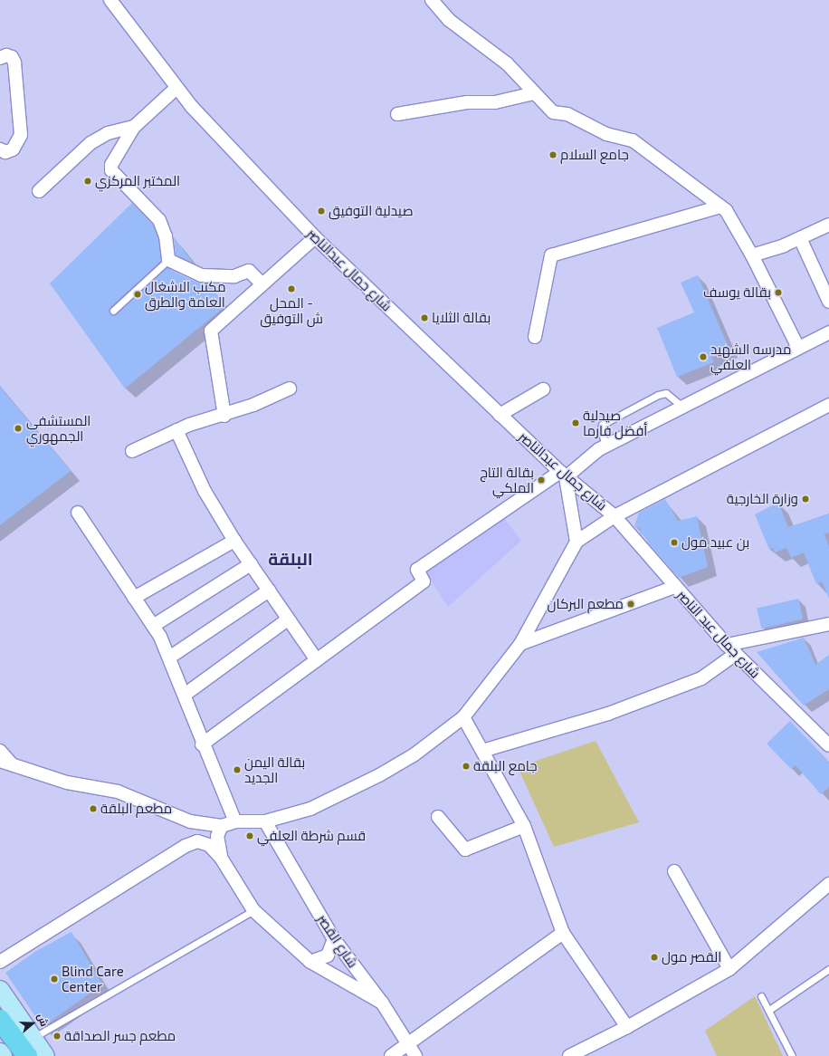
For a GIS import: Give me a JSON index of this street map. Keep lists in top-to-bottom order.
{
  "streets": {
    "street": ["شارع جمال عبدالناصر", "شارع جمال عبد الناصر", "شارع القصر"]
  },
  "crossings": [
    ["شارع جمال عبدالناصر", "شارع جمال عبد الناصر"]
  ],
  "districts": ["البلقة"],
  "places": [
    "جامع السلام",
    "المختبر المركزي",
    "صيدلية التوفيق",
    "المحل - ش التوفيق",
    "بقالة يوسف",
    "مكتب الاشغال العامة والطرق",
    "بقالة الثلايا",
    "مدرسه الشهيد العلفي",
    "صيدلية أفضل فارما",
    "المستشفى الجمهوري",
    "بقالة التاج الملكي",
    "وزارة الخارجية",
    "بن عبيد مول",
    "مطعم البركان",
    "جامع البلقة",
    "بقالة اليمن الجديد",
    "مطعم البلقة",
    "قسم شرطة العلفي",
    "القصر مول",
    "Blind Care Center",
    "مطعم جسر الصداقة"
  ],
  "north": "right"
}
